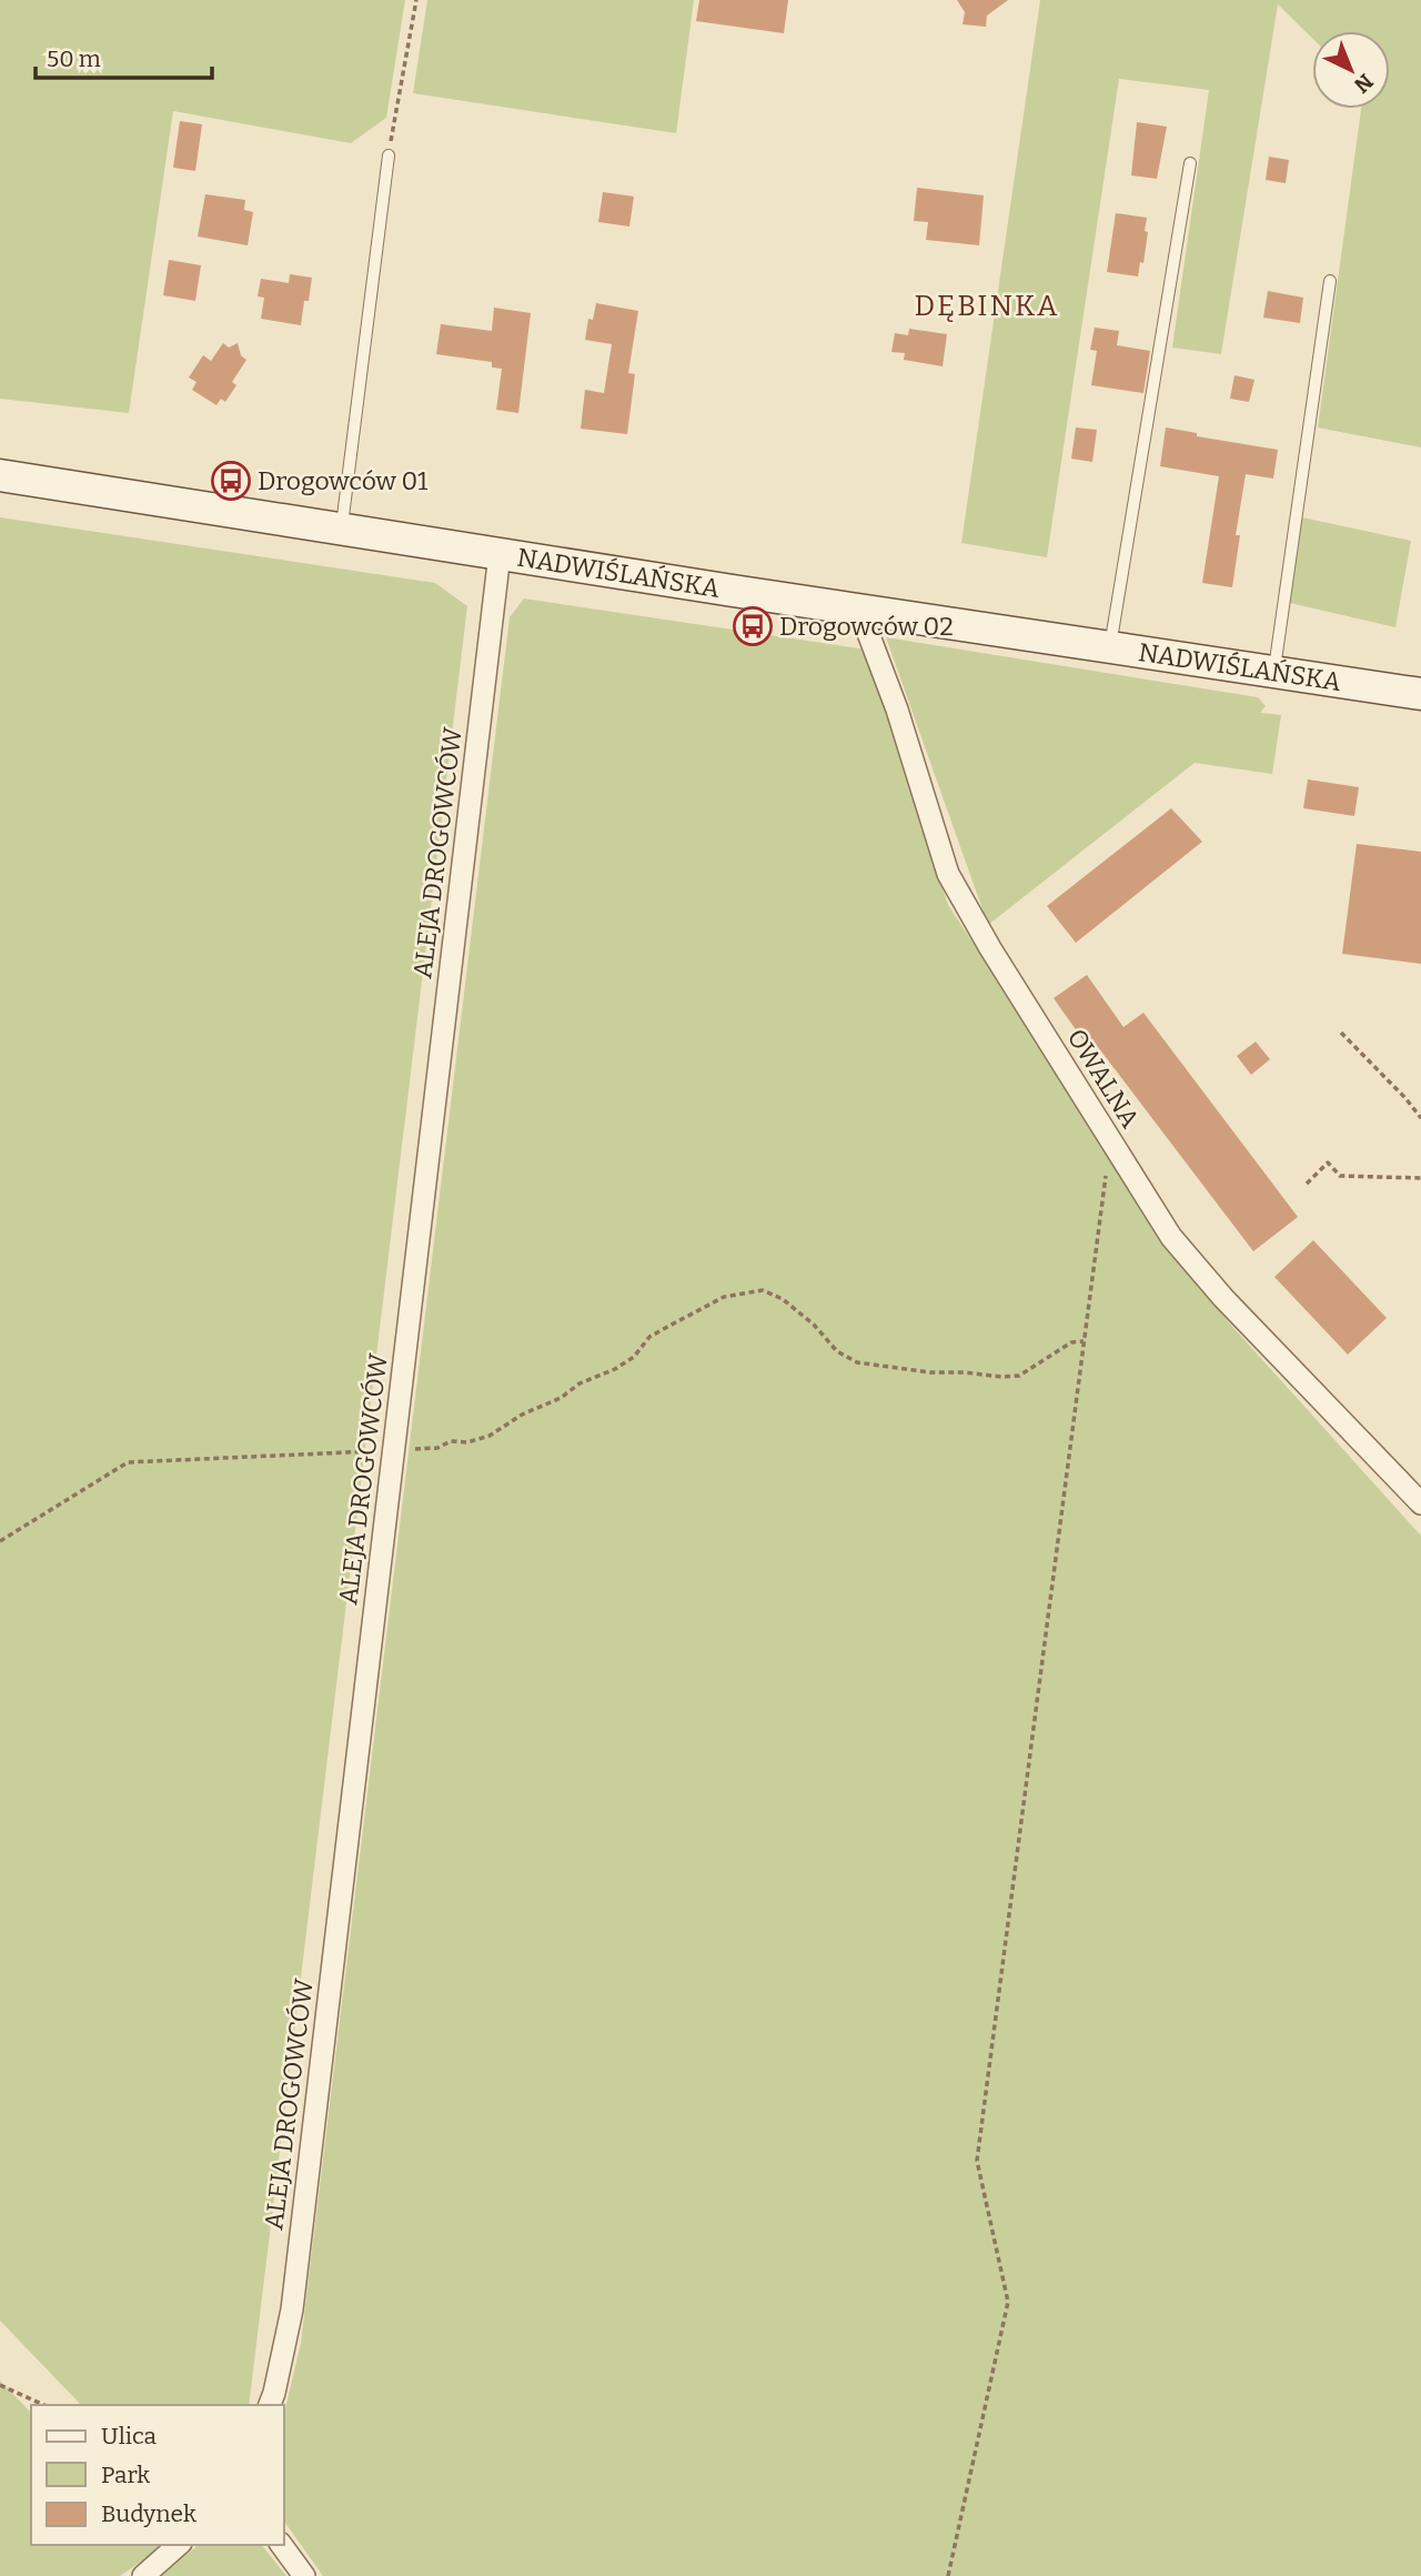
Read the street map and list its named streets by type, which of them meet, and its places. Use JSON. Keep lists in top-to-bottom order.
{
  "streets": {
    "main road": ["NADWIŚLAŃSKA"],
    "street": ["ALEJA DROGOWCÓW", "OWALNA"]
  },
  "crossings": [
    ["NADWIŚLAŃSKA", "ALEJA DROGOWCÓW"],
    ["NADWIŚLAŃSKA", "OWALNA"]
  ],
  "districts": ["DĘBINKA"],
  "places": {
    "bus stop": ["Drogowców 01", "Drogowców 02"]
  },
  "legend": ["Ulica", "Park", "Budynek"],
  "scale_bar": "50 m",
  "north": "bottom right"
}
